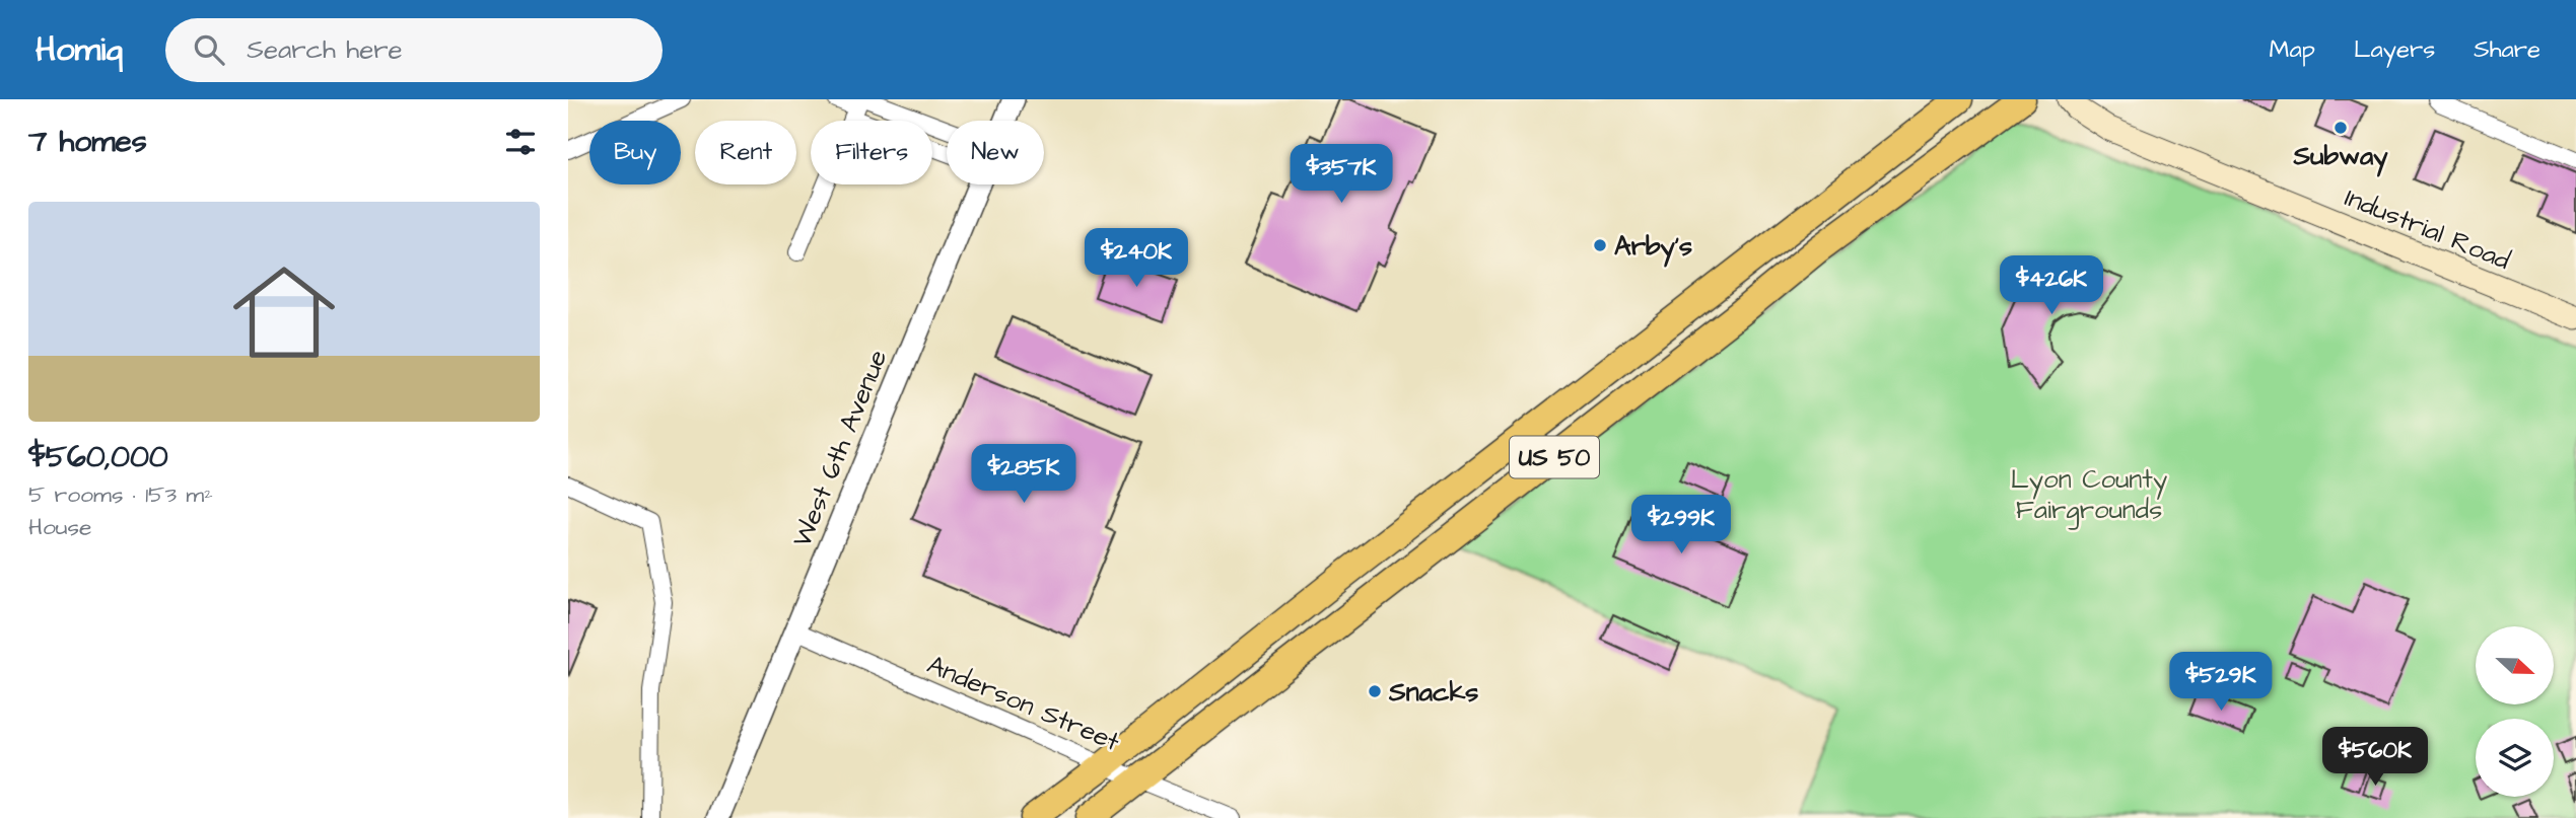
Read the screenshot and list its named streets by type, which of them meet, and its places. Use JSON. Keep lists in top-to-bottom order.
{
  "streets": {
    "main road": ["Industrial Road", "US 50"],
    "street": ["West 6th Avenue", "Anderson Street"]
  },
  "crossings": [
    ["West 6th Avenue", "Anderson Street"],
    ["US 50", "Anderson Street"]
  ],
  "parks": ["Lyon County Fairgrounds"],
  "places": ["Subway", "Arby's", "Snacks"],
  "north": "right",
  "page": {
    "header": "Homiq",
    "search": "Search here",
    "nav": ["Map", "Layers", "Share"],
    "heading": "7 homes",
    "chip": [
      "Buy",
      "Rent",
      "Filters",
      "New"
    ],
    "price": [
      "$357K",
      "$240K",
      "$426K",
      "$285K",
      "$299K",
      "$529K",
      "$560K"
    ],
    "list": [
      {
        "name": "$560,000",
        "note": "5 rooms · 153 m² · House"
      }
    ]
  }
}
